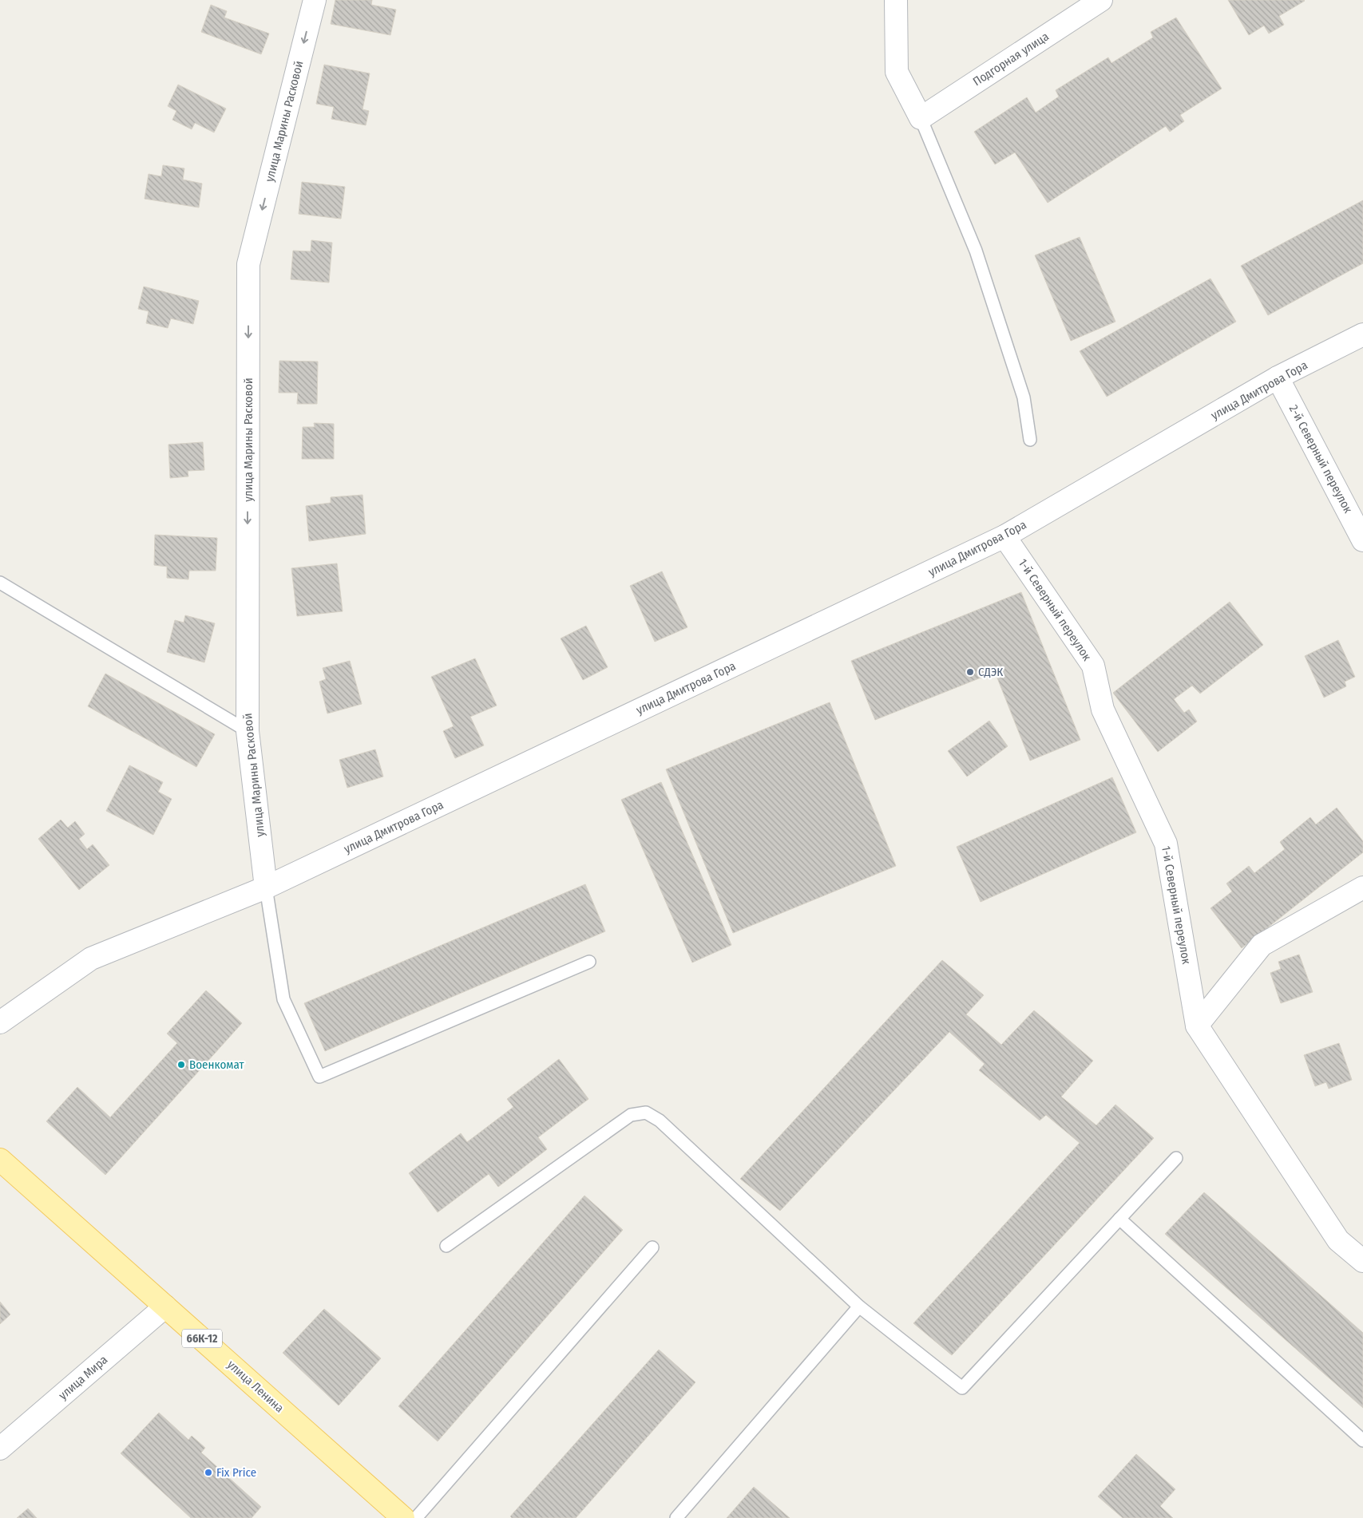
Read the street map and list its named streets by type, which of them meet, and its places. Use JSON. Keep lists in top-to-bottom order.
{
  "streets": {
    "main road": ["66К-12", "улица Ленина"],
    "street": [
      "Подгорная улица",
      "улица Марины Расковой",
      "улица Дмитрова Гора",
      "2-й Северный переулок",
      "1-й Северный переулок",
      "улица Мира"
    ]
  },
  "crossings": [
    ["улица Марины Расковой", "улица Дмитрова Гора"],
    ["улица Дмитрова Гора", "2-й Северный переулок"],
    ["улица Дмитрова Гора", "1-й Северный переулок"],
    ["улица Мира", "улица Ленина"]
  ],
  "one_way": ["улица Марины Расковой"],
  "places": ["СДЭК", "Военкомат", "Fix Price"]
}
